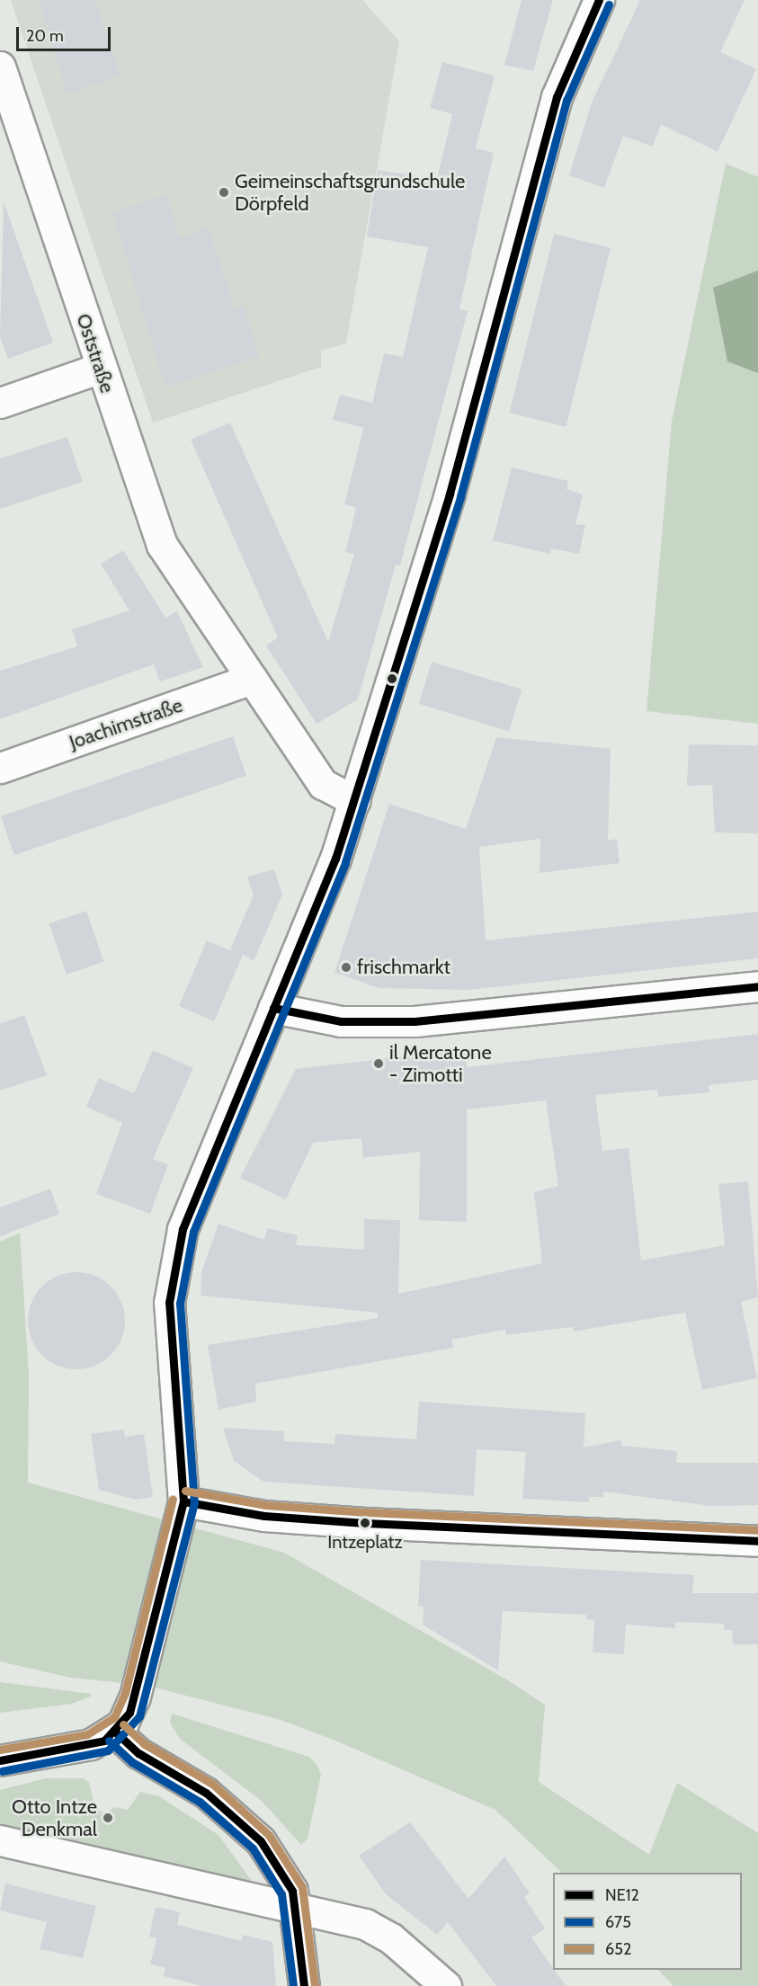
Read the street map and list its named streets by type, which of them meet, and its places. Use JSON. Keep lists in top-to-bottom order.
{
  "streets": {
    "street": ["Oststraße", "Joachimstraße"]
  },
  "crossings": [
    ["Oststraße", "Joachimstraße"]
  ],
  "places": [
    "Geimeinschaftsgrundschule Dörpfeld",
    "frischmarkt",
    "il Mercatone - Zimotti",
    "Intzeplatz",
    "Otto Intze Denkmal"
  ],
  "lines": ["transit line NE12", "transit line 675", "transit line 652"],
  "legend": ["NE12", "675", "652"],
  "scale_bar": "20 m"
}
